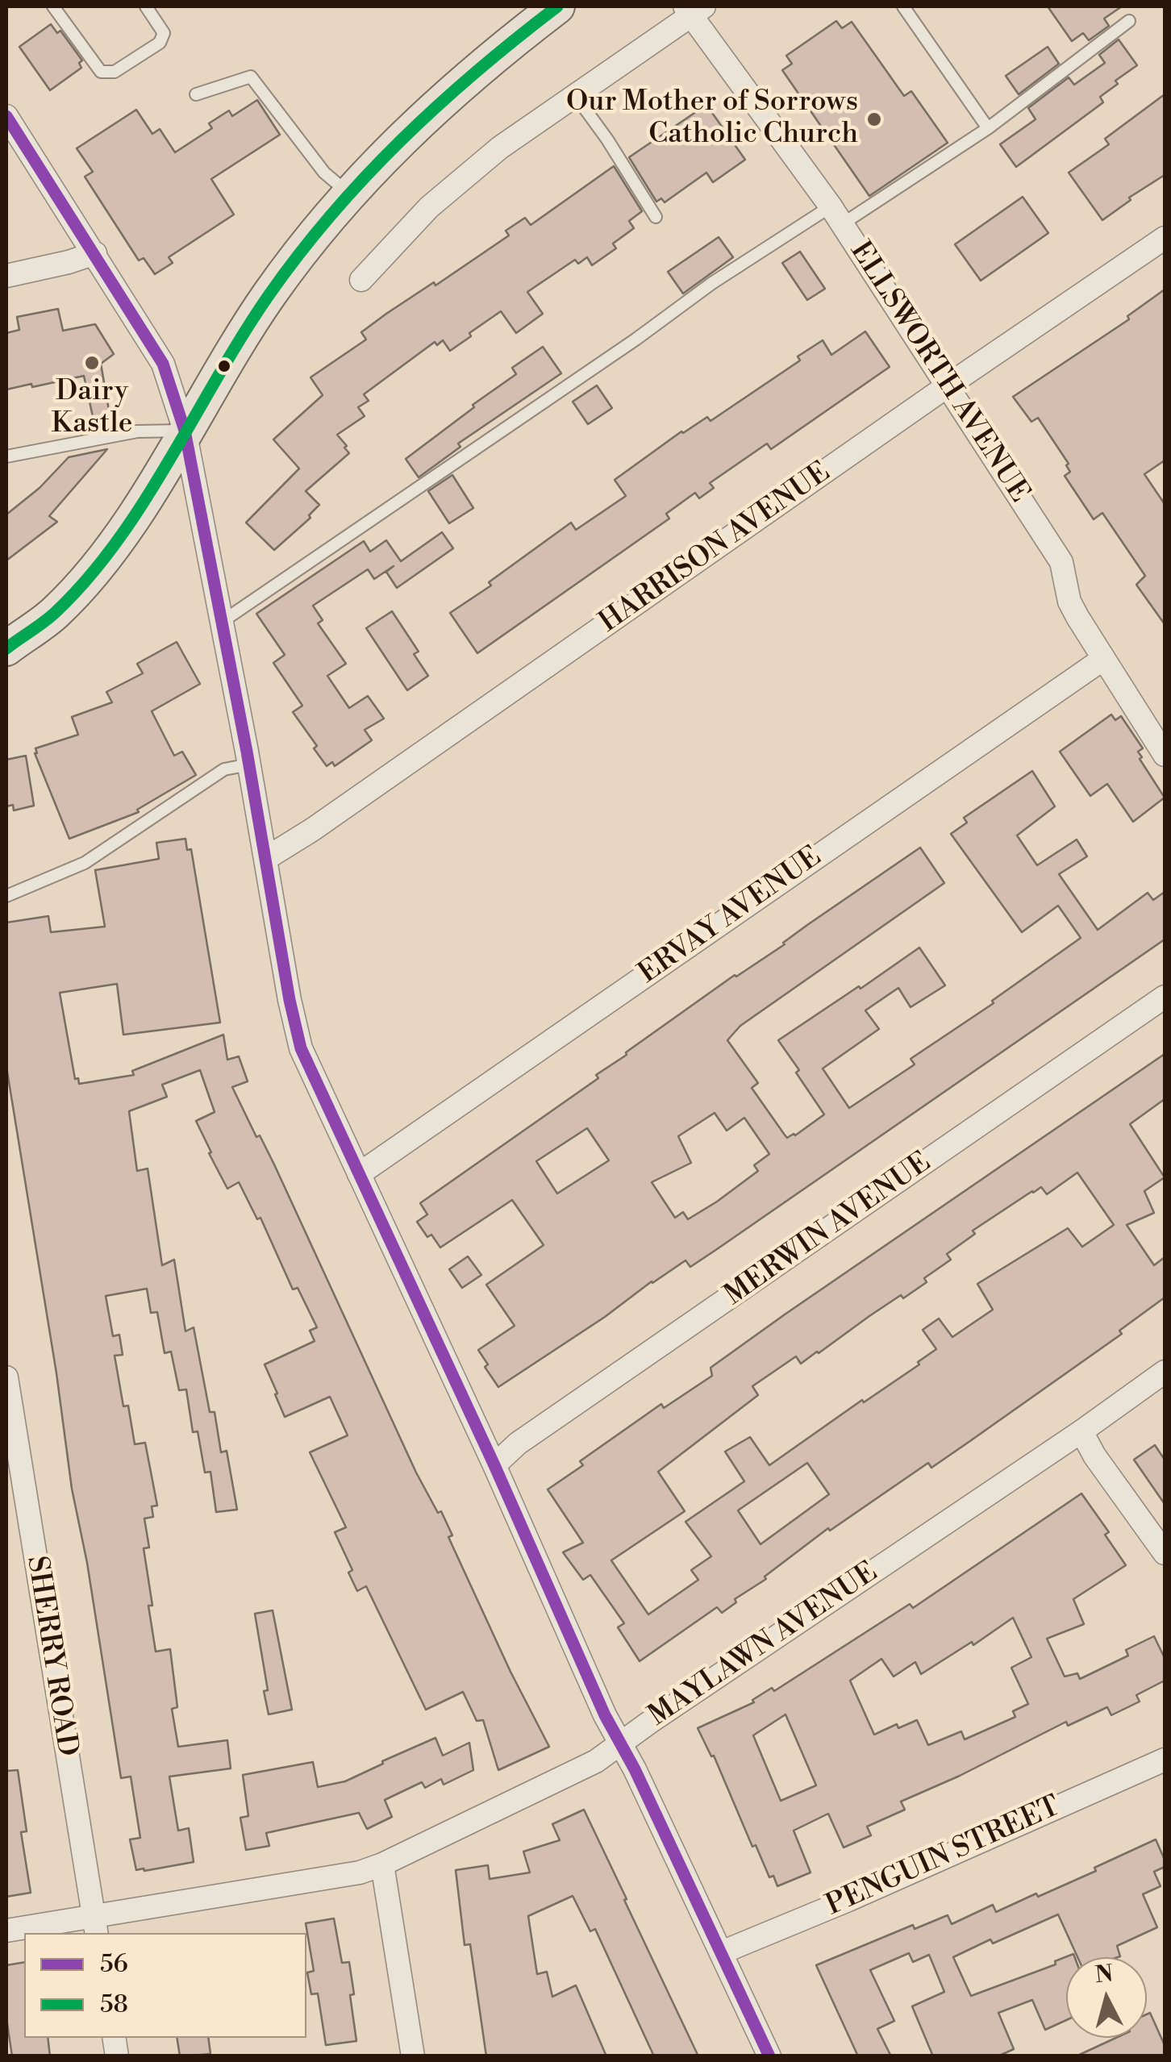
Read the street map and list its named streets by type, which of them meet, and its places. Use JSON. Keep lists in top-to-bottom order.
{
  "streets": {
    "street": [
      "ELLSWORTH AVENUE",
      "HARRISON AVENUE",
      "ERVAY AVENUE",
      "MERWIN AVENUE",
      "MAYLAWN AVENUE",
      "SHERRY ROAD",
      "PENGUIN STREET"
    ]
  },
  "crossings": [
    ["ELLSWORTH AVENUE", "HARRISON AVENUE"],
    ["ELLSWORTH AVENUE", "ERVAY AVENUE"],
    ["MAYLAWN AVENUE", "SHERRY ROAD"]
  ],
  "places": ["Our Mother of Sorrows Catholic Church", "Dairy Kastle"],
  "lines": ["transit line 58", "transit line 56"],
  "legend": ["56", "58"],
  "north": "top"
}
